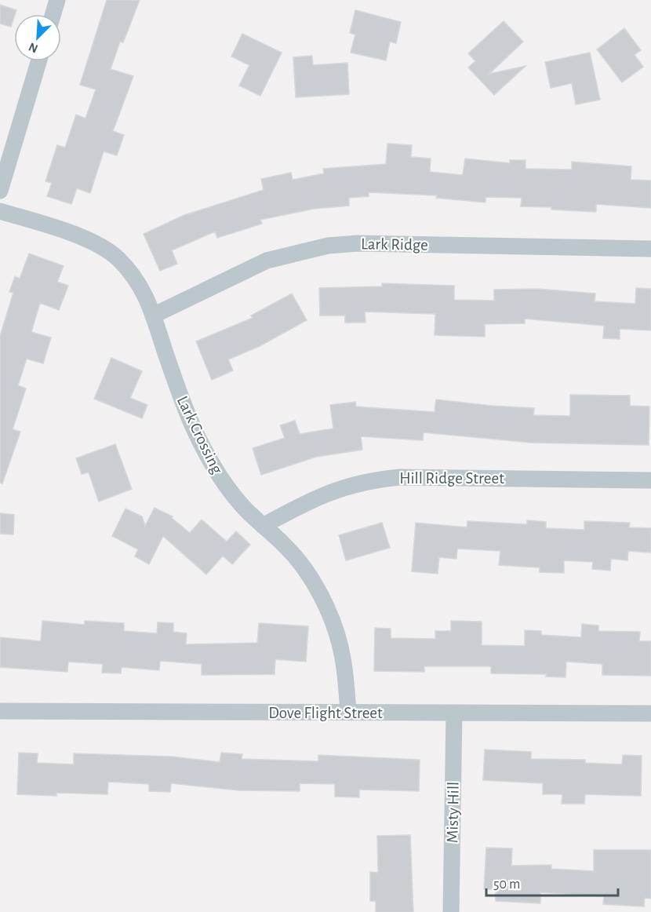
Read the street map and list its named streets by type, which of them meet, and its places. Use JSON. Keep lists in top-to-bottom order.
{
  "streets": {
    "street": [
      "Lark Ridge",
      "Lark Crossing",
      "Hill Ridge Street",
      "Dove Flight Street",
      "Misty Hill"
    ]
  },
  "crossings": [
    ["Lark Ridge", "Lark Crossing"],
    ["Lark Crossing", "Hill Ridge Street"],
    ["Lark Crossing", "Dove Flight Street"],
    ["Dove Flight Street", "Misty Hill"]
  ],
  "scale_bar": "50 m",
  "north": "bottom left"
}
